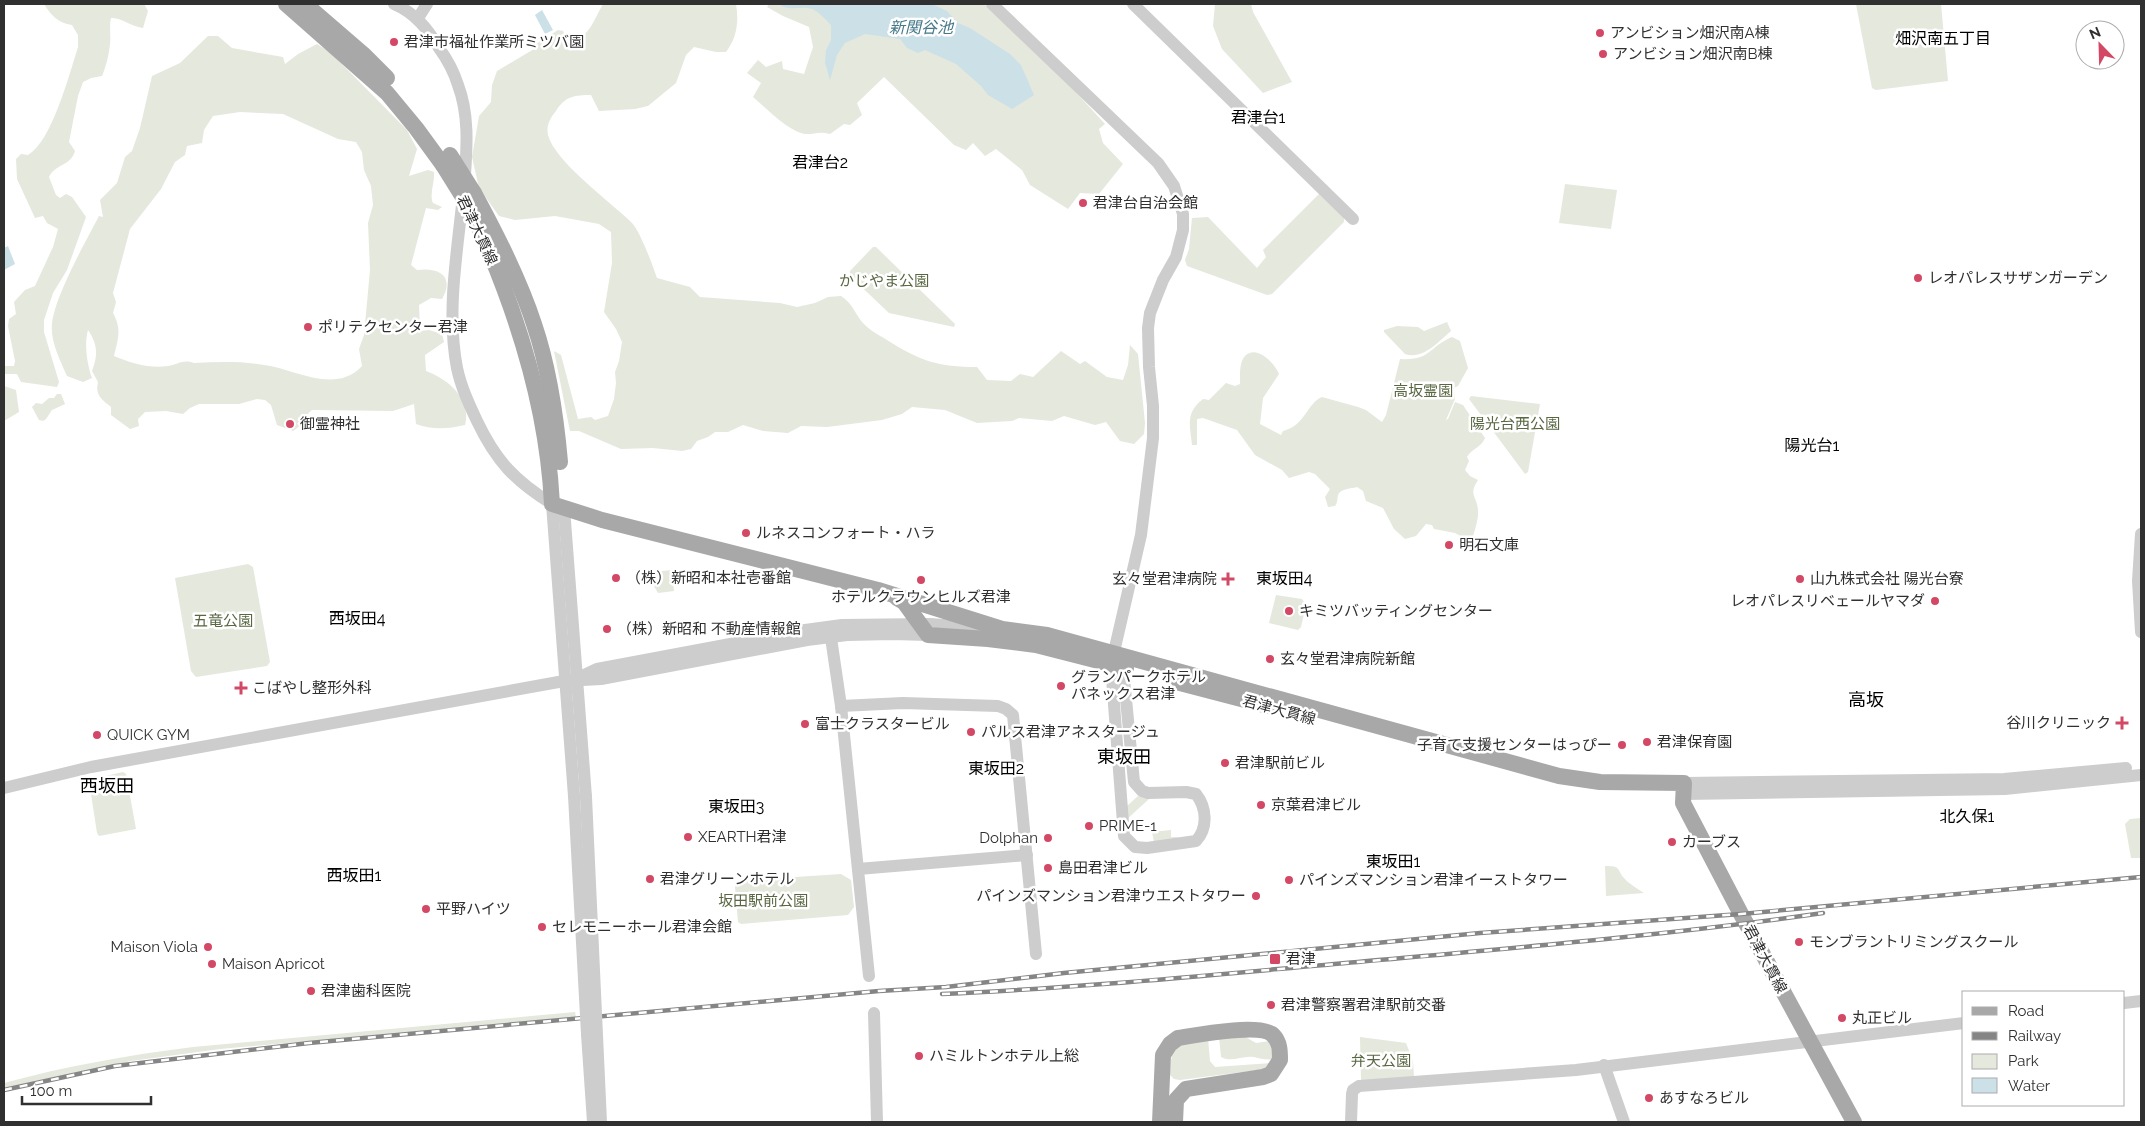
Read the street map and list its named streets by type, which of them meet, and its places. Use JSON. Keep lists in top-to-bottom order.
{
  "streets": {
    "main road": ["君津大貫線"]
  },
  "districts": [
    "畑沢南五丁目",
    "君津台1",
    "君津台2",
    "陽光台1",
    "東坂田4",
    "西坂田4",
    "高坂",
    "東坂田",
    "東坂田2",
    "西坂田",
    "東坂田3",
    "北久保1",
    "東坂田1",
    "西坂田1"
  ],
  "water": ["新関谷池"],
  "parks": [
    "かじやま公園",
    "高坂霊園",
    "陽光台西公園",
    "五竜公園",
    "坂田駅前公園",
    "弁天公園"
  ],
  "places": {
    "other": [
      "アンビション畑沢南A棟",
      "君津市福祉作業所ミツバ園",
      "アンビション畑沢南B棟",
      "君津台自治会館",
      "レオパレスサザンガーデン",
      "ポリテクセンター君津",
      "御霊神社",
      "ルネスコンフォート・ハラ",
      "明石文庫",
      "（株）新昭和本社壱番館",
      "山九株式会社 陽光台寮",
      "ホテルクラウンヒルズ君津",
      "レオパレスリベェールヤマダ",
      "キミツバッティングセンター",
      "（株）新昭和 不動産情報館",
      "玄々堂君津病院新館",
      "グランパークホテル パネックス君津",
      "富士クラスタービル",
      "パルス君津アネスタージュ",
      "QUICK GYM",
      "君津保育園",
      "子育て支援センターはっぴー",
      "君津駅前ビル",
      "京葉君津ビル",
      "PRIME-1",
      "XEARTH君津",
      "Dolphan",
      "カーブス",
      "島田君津ビル",
      "君津グリーンホテル",
      "パインズマンション君津イーストタワー",
      "パインズマンション君津ウエストタワー",
      "平野ハイツ",
      "セレモニーホール君津会館",
      "モンブラントリミングスクール",
      "Maison Viola",
      "Maison Apricot",
      "君津歯科医院",
      "君津警察署君津駅前交番",
      "丸正ビル",
      "ハミルトンホテル上総",
      "あすなろビル"
    ],
    "health": ["玄々堂君津病院", "こばやし整形外科", "谷川クリニック"],
    "transit": ["君津"]
  },
  "legend": [
    "Road",
    "Railway",
    "Park",
    "Water"
  ],
  "scale_bar": "100 m",
  "north": "top left"
}
